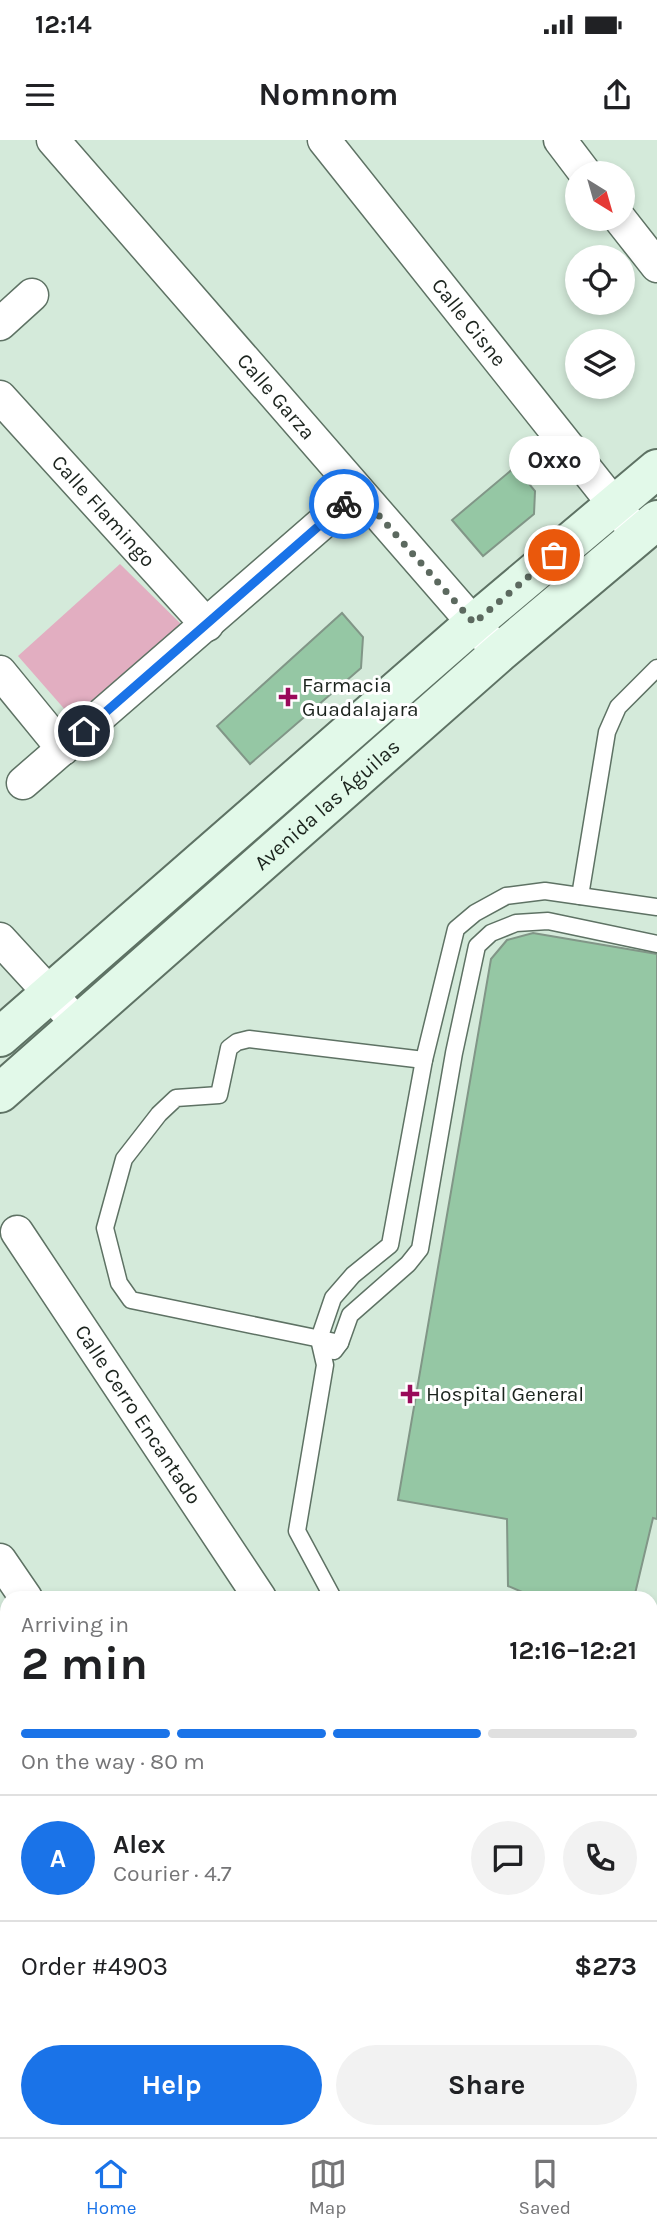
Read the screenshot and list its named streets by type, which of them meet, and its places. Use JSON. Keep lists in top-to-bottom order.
{
  "streets": {
    "street": [
      "Calle Cisne",
      "Calle Garza",
      "Calle Flamingo",
      "Avenida las Águilas",
      "Calle Cerro Encantado"
    ]
  },
  "crossings": [
    ["Calle Cisne", "Avenida las Águilas"],
    ["Calle Garza", "Avenida las Águilas"]
  ],
  "places": {
    "other": ["Oxxo"],
    "health": ["Farmacia Guadalajara", "Hospital General"]
  },
  "north": "bottom right",
  "page": {
    "status": "12:14",
    "header": "Nomnom",
    "bubble": "Oxxo",
    "heading": ["2 min", "Arriving in", "12:16–12:21"],
    "panel": [
      "Alex",
      "Courier · 4.7",
      "Order #4903",
      "$273"
    ],
    "bar": "On the way · 80 m",
    "round": "A",
    "buttons": ["Help", "Share"],
    "tabs": ["Home", "Map", "Saved"]
  }
}
